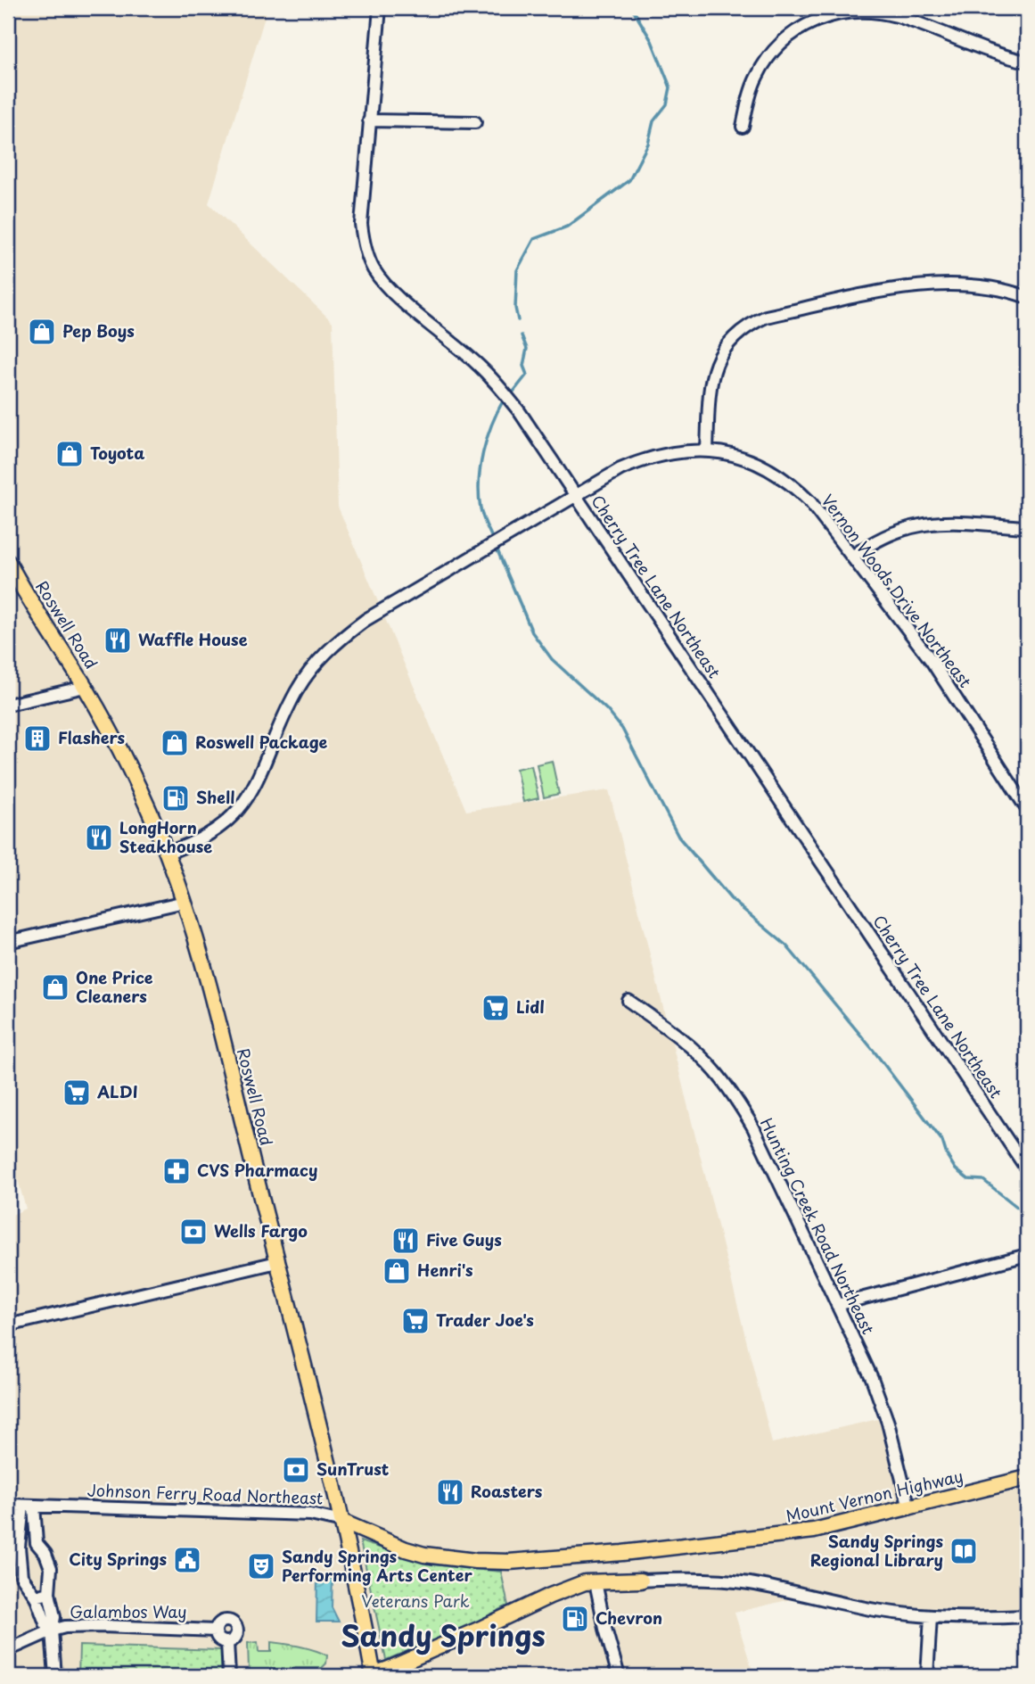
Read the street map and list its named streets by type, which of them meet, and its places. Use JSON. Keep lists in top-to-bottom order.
{
  "streets": {
    "main road": ["Roswell Road", "Johnson Ferry Road Northeast", "Mount Vernon Highway"],
    "street": [
      "Cherry Tree Lane Northeast",
      "Vernon Woods Drive Northeast",
      "Hunting Creek Road Northeast",
      "Galambos Way"
    ]
  },
  "crossings": [
    ["Cherry Tree Lane Northeast", "Vernon Woods Drive Northeast"],
    ["Vernon Woods Drive Northeast", "Roswell Road"],
    ["Roswell Road", "Johnson Ferry Road Northeast"],
    ["Hunting Creek Road Northeast", "Mount Vernon Highway"],
    ["Johnson Ferry Road Northeast", "Mount Vernon Highway"]
  ],
  "districts": ["Sandy Springs"],
  "parks": ["Veterans Park"],
  "places": {
    "shop": [
      "Pep Boys",
      "Toyota",
      "Roswell Package",
      "One Price Cleaners",
      "Henri's"
    ],
    "restaurant": [
      "Waffle House",
      "LongHorn Steakhouse",
      "Five Guys",
      "Roasters"
    ],
    "building": ["Flashers"],
    "fuel station": ["Shell", "Chevron"],
    "supermarket": ["Lidl", "ALDI", "Trader Joe's"],
    "pharmacy": ["CVS Pharmacy"],
    "bank": ["Wells Fargo", "SunTrust"],
    "library": ["Sandy Springs Regional Library"],
    "public building": ["City Springs"],
    "theatre": ["Sandy Springs Performing Arts Center"]
  }
}
